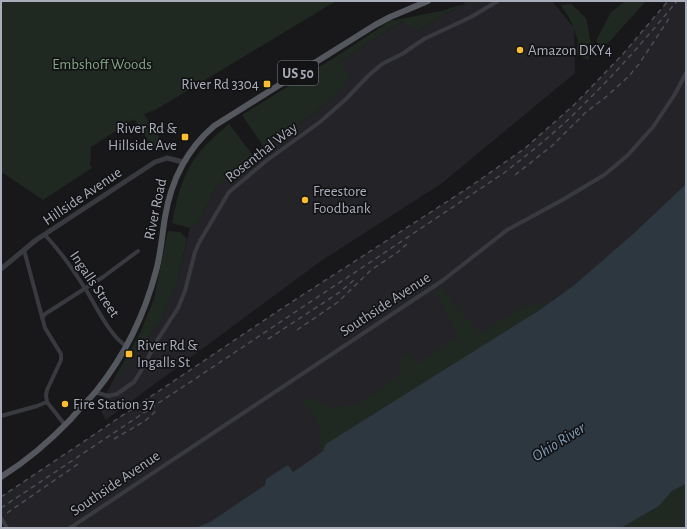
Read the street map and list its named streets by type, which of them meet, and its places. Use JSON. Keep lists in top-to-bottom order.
{
  "streets": {
    "main road": ["US 50", "River Road"],
    "street": [
      "Rosenthal Way",
      "Hillside Avenue",
      "Ingalls Street",
      "Southside Avenue"
    ]
  },
  "crossings": [
    ["Rosenthal Way", "River Road"],
    ["Hillside Avenue", "River Road"],
    ["Hillside Avenue", "Ingalls Street"],
    ["River Road", "Ingalls Street"]
  ],
  "water": ["Ohio River"],
  "parks": ["Embshoff Woods"],
  "places": {
    "other": ["Amazon DKY4", "Freestore Foodbank", "Fire Station 37"],
    "transit": ["River Rd 3304", "River Rd & Hillside Ave", "River Rd & Ingalls St"]
  }
}
